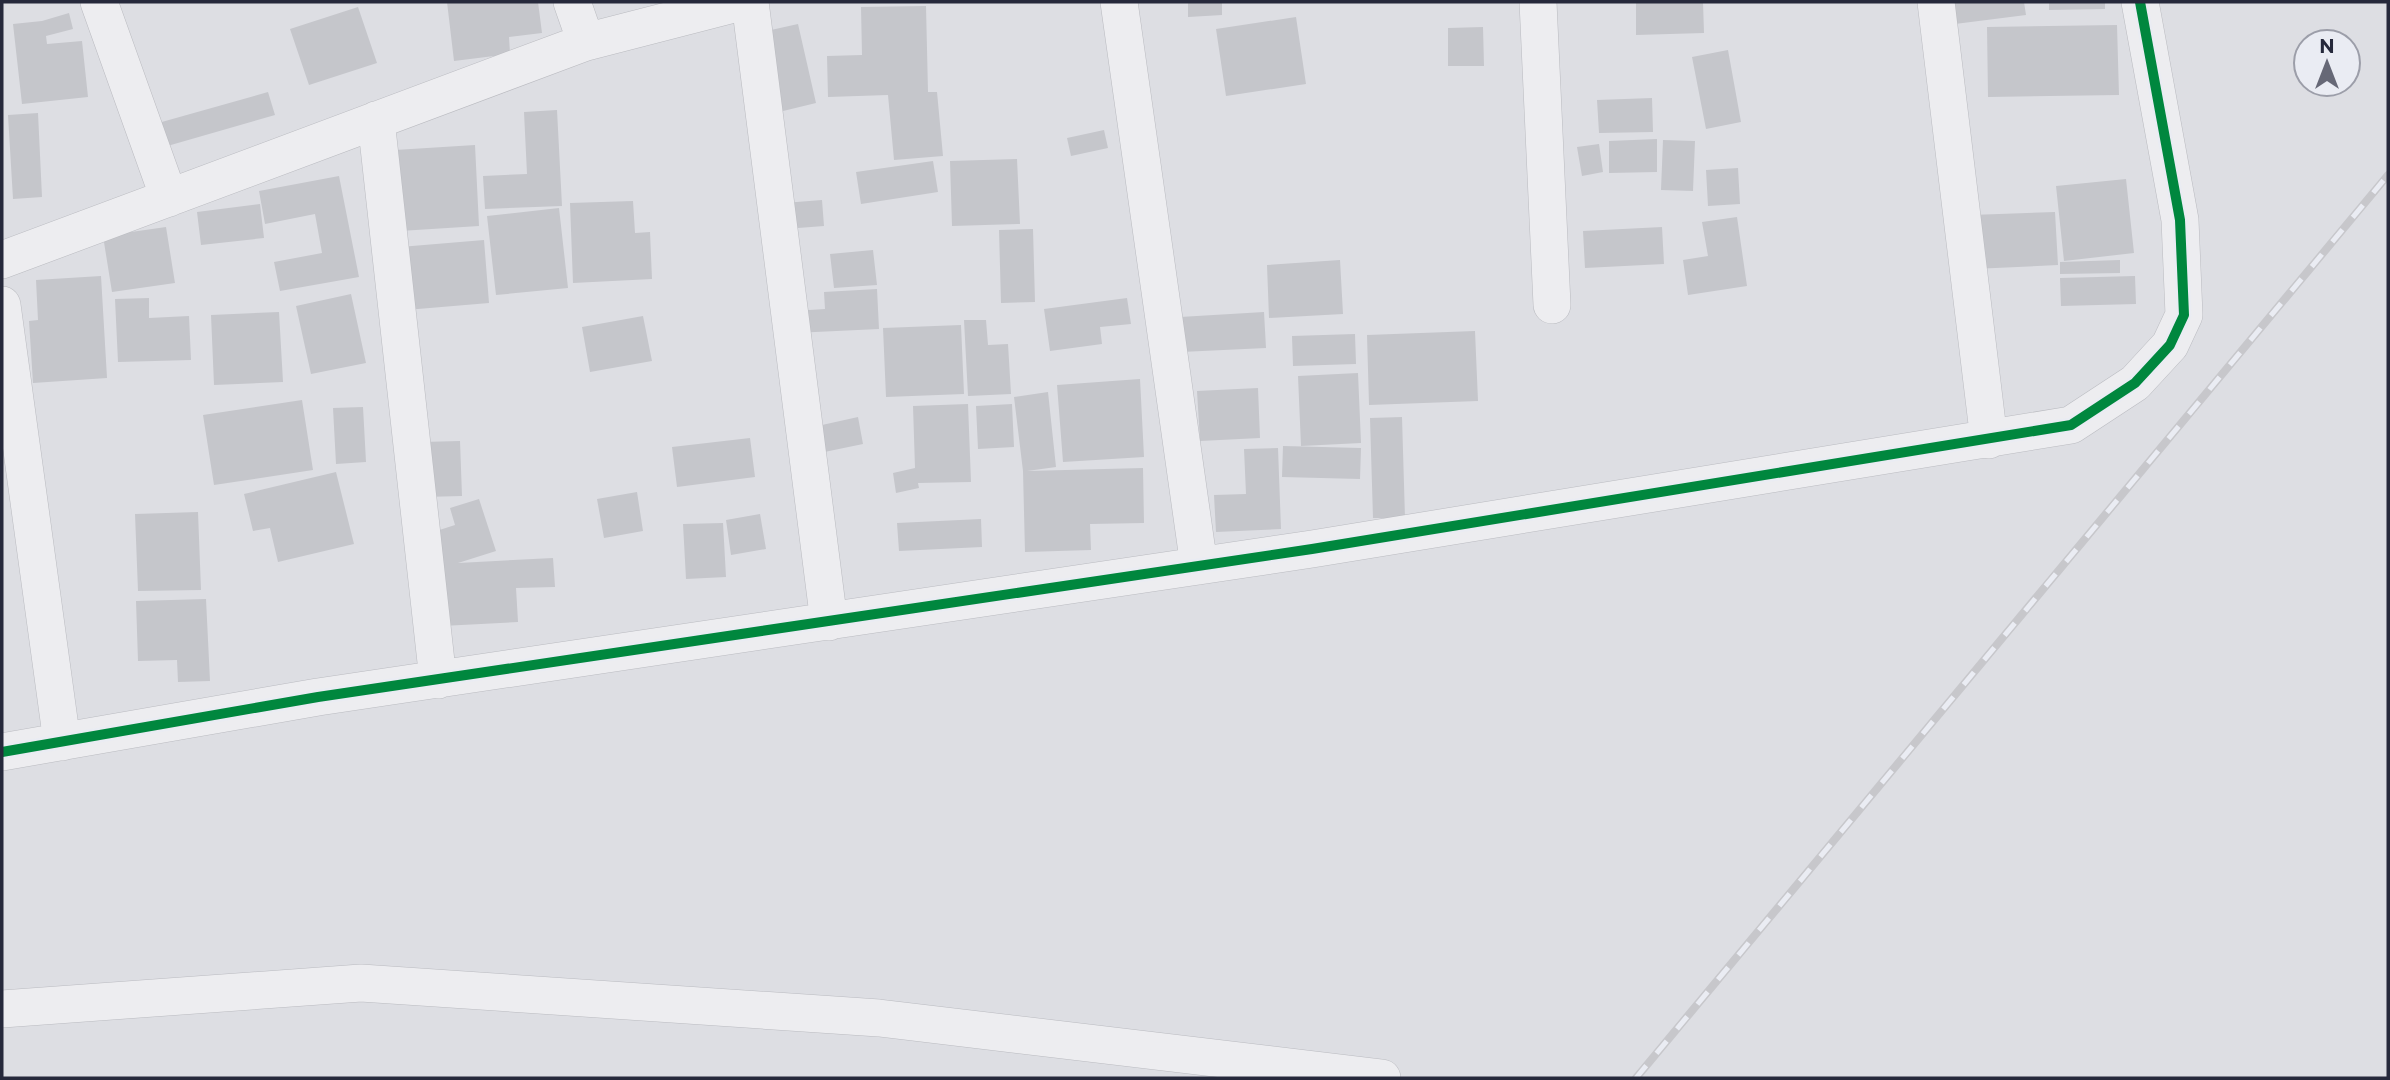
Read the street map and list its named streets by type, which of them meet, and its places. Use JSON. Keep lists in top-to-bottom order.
{
  "north": "top"
}
